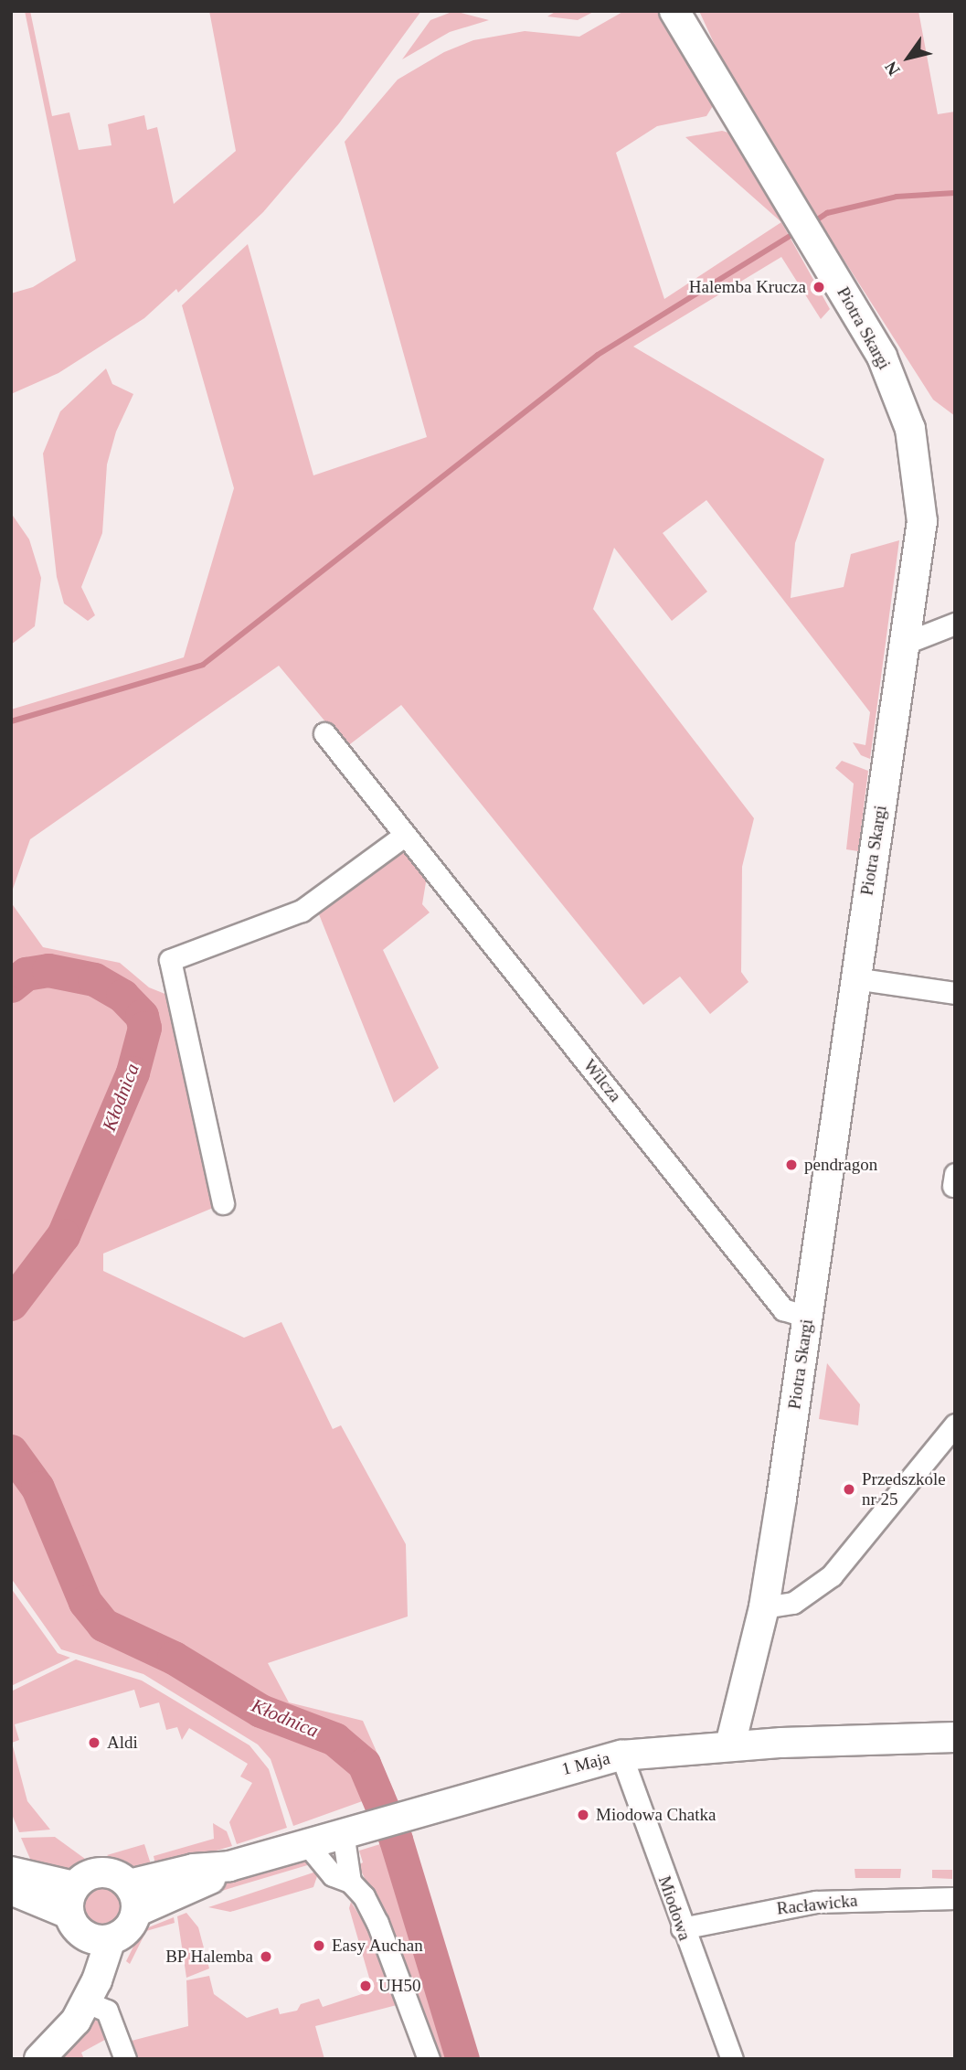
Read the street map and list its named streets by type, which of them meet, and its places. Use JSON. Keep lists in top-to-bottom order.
{
  "streets": {
    "street": [
      "Piotra Skargi",
      "Wilcza",
      "1 Maja",
      "Racławicka",
      "Miodowa"
    ]
  },
  "crossings": [
    ["Piotra Skargi", "Wilcza"],
    ["Piotra Skargi", "1 Maja"],
    ["1 Maja", "Miodowa"],
    ["Racławicka", "Miodowa"]
  ],
  "water": ["Kłodnica"],
  "places": [
    "Halemba Krucza",
    "pendragon",
    "Przedszkole nr 25",
    "Aldi",
    "Miodowa Chatka",
    "Easy Auchan",
    "BP Halemba",
    "UH50"
  ],
  "north": "bottom left"
}
